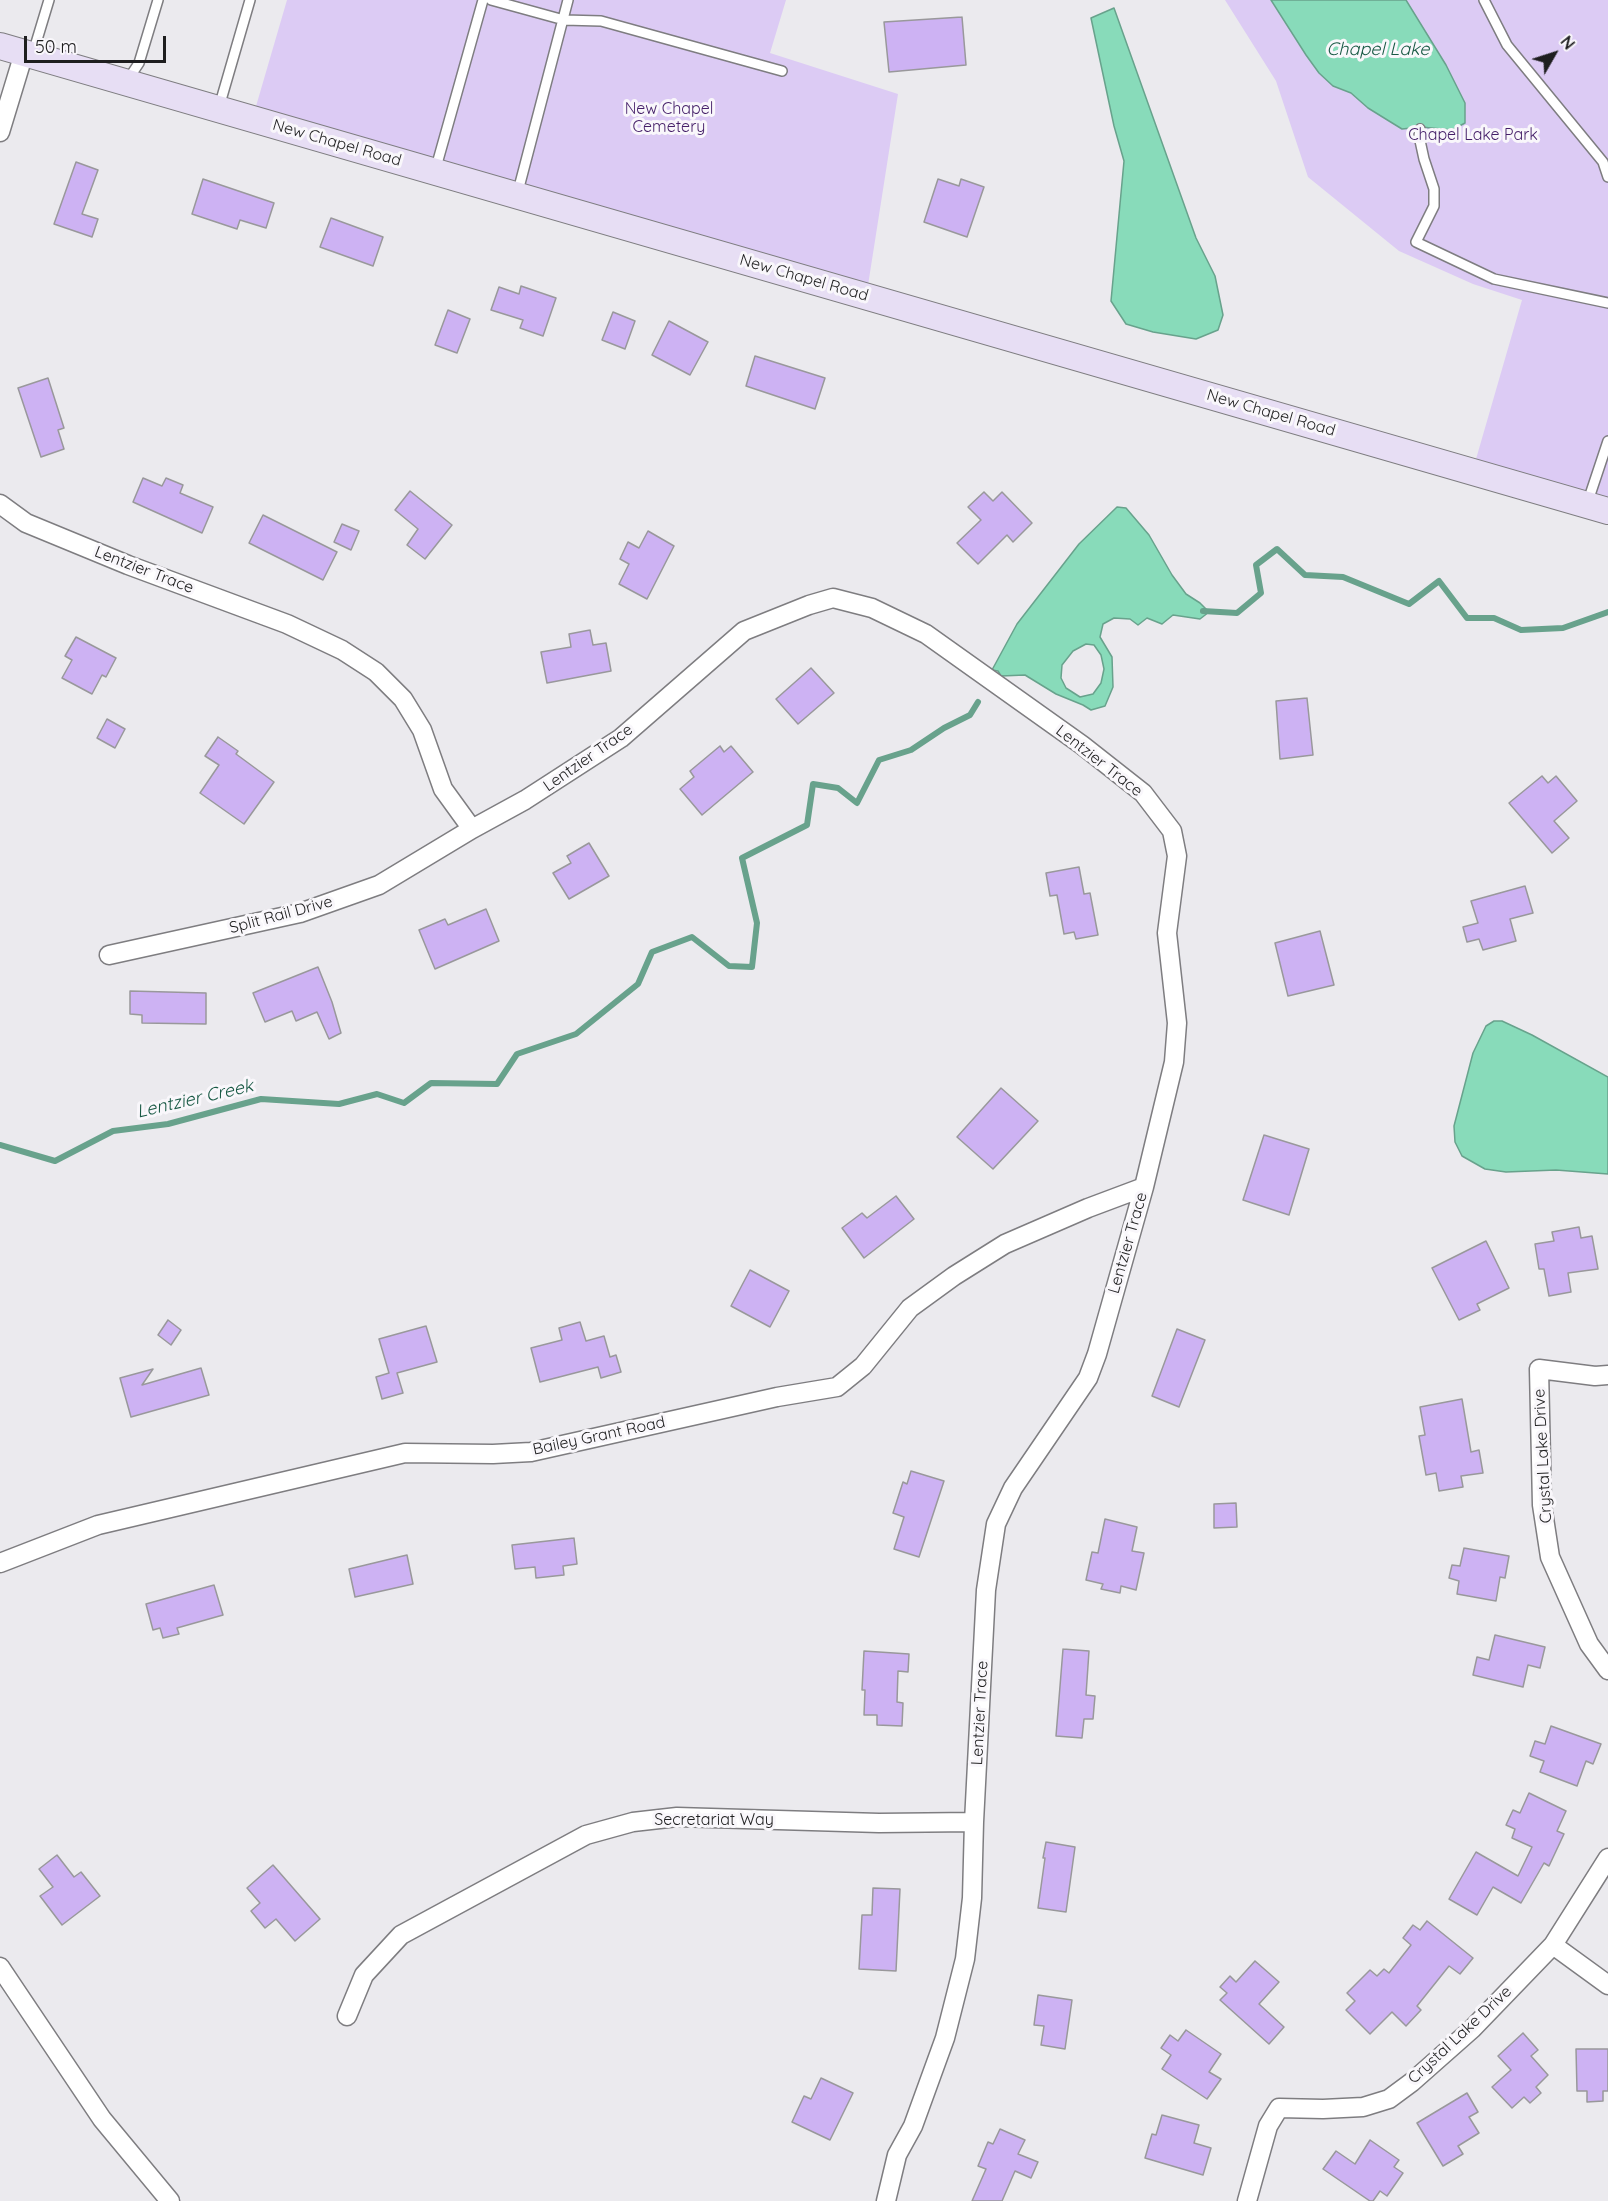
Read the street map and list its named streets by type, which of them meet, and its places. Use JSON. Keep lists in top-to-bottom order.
{
  "streets": {
    "street": [
      "New Chapel Road",
      "Lentzier Trace",
      "Split Rail Drive",
      "Bailey Grant Road",
      "Crystal Lake Drive",
      "Secretariat Way"
    ]
  },
  "crossings": [
    ["Lentzier Trace", "Split Rail Drive"],
    ["Lentzier Trace", "Bailey Grant Road"],
    ["Lentzier Trace", "Secretariat Way"]
  ],
  "water": ["Chapel Lake", "Lentzier Creek"],
  "parks": ["New Chapel Cemetery", "Chapel Lake Park"],
  "scale_bar": "50 m",
  "north": "top right"
}
